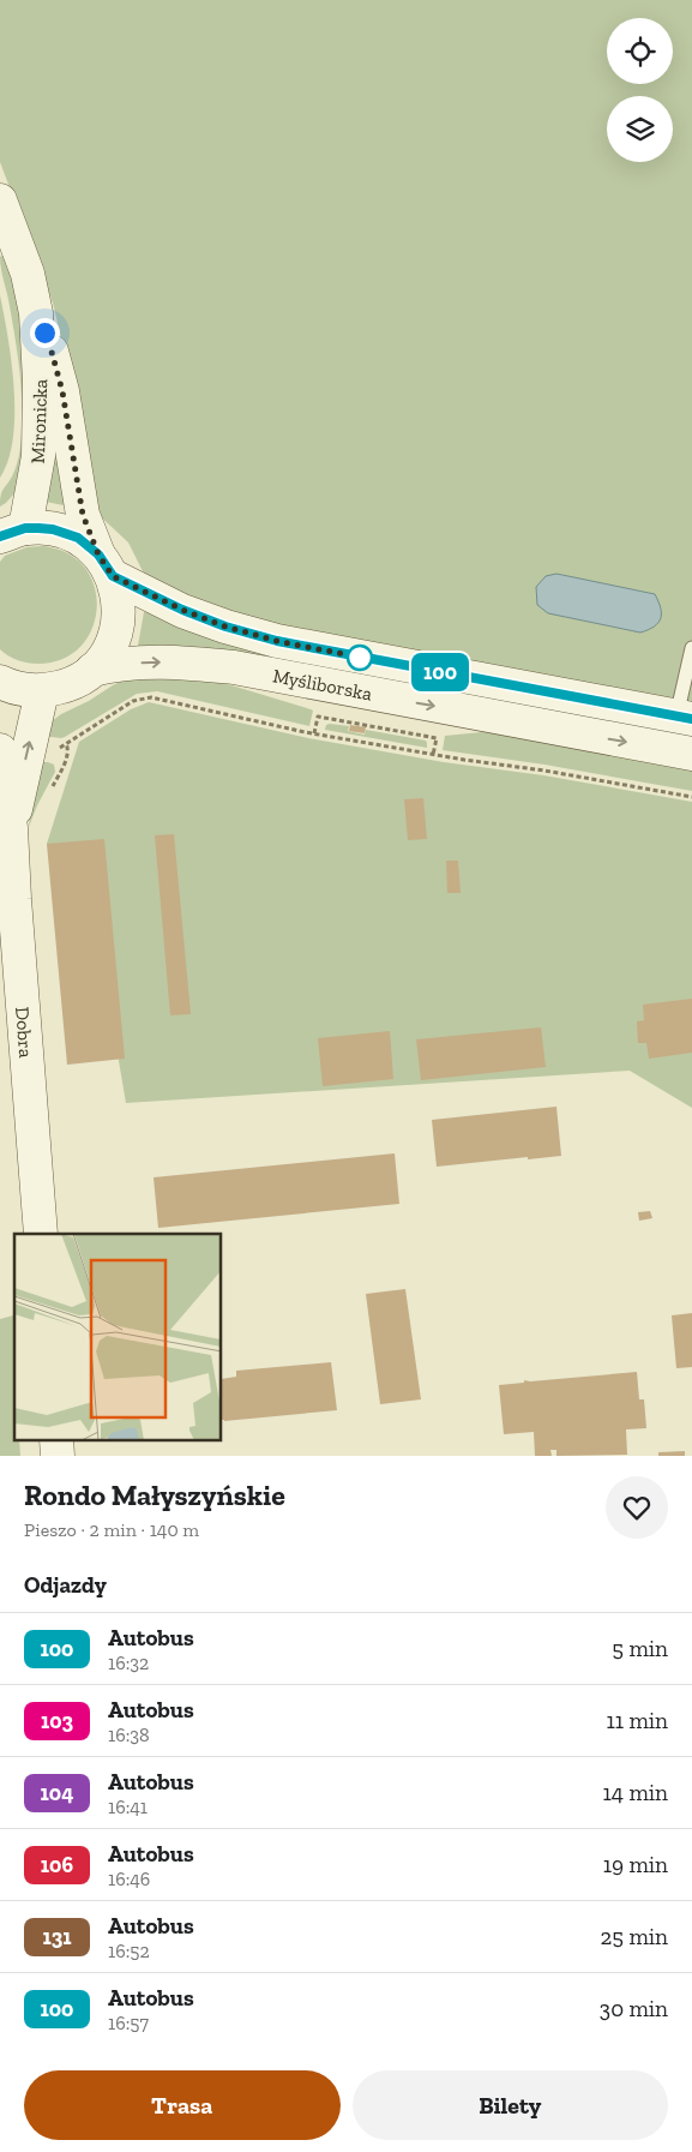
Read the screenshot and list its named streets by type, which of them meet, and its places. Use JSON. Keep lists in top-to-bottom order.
{
  "streets": {
    "main road": ["Mironicka", "Myśliborska", "Dobra"]
  },
  "crossings": [
    ["Mironicka", "Myśliborska"]
  ],
  "lines": ["bus line 100"],
  "page": {
    "on_map": "100",
    "heading": [
      ["Rondo Małyszyńskie", "Pieszo · 2 min · 140 m"],
      "Odjazdy"
    ],
    "list": [
      {
        "mark": "100",
        "name": "Autobus",
        "note": "16:32",
        "value": "5 min"
      },
      {
        "mark": "103",
        "name": "Autobus",
        "note": "16:38",
        "value": "11 min"
      },
      {
        "mark": "104",
        "name": "Autobus",
        "note": "16:41",
        "value": "14 min"
      },
      {
        "mark": "106",
        "name": "Autobus",
        "note": "16:46",
        "value": "19 min"
      },
      {
        "mark": "131",
        "name": "Autobus",
        "note": "16:52",
        "value": "25 min"
      },
      {
        "mark": "100",
        "name": "Autobus",
        "note": "16:57",
        "value": "30 min"
      }
    ],
    "buttons": ["Trasa", "Bilety"]
  }
}
